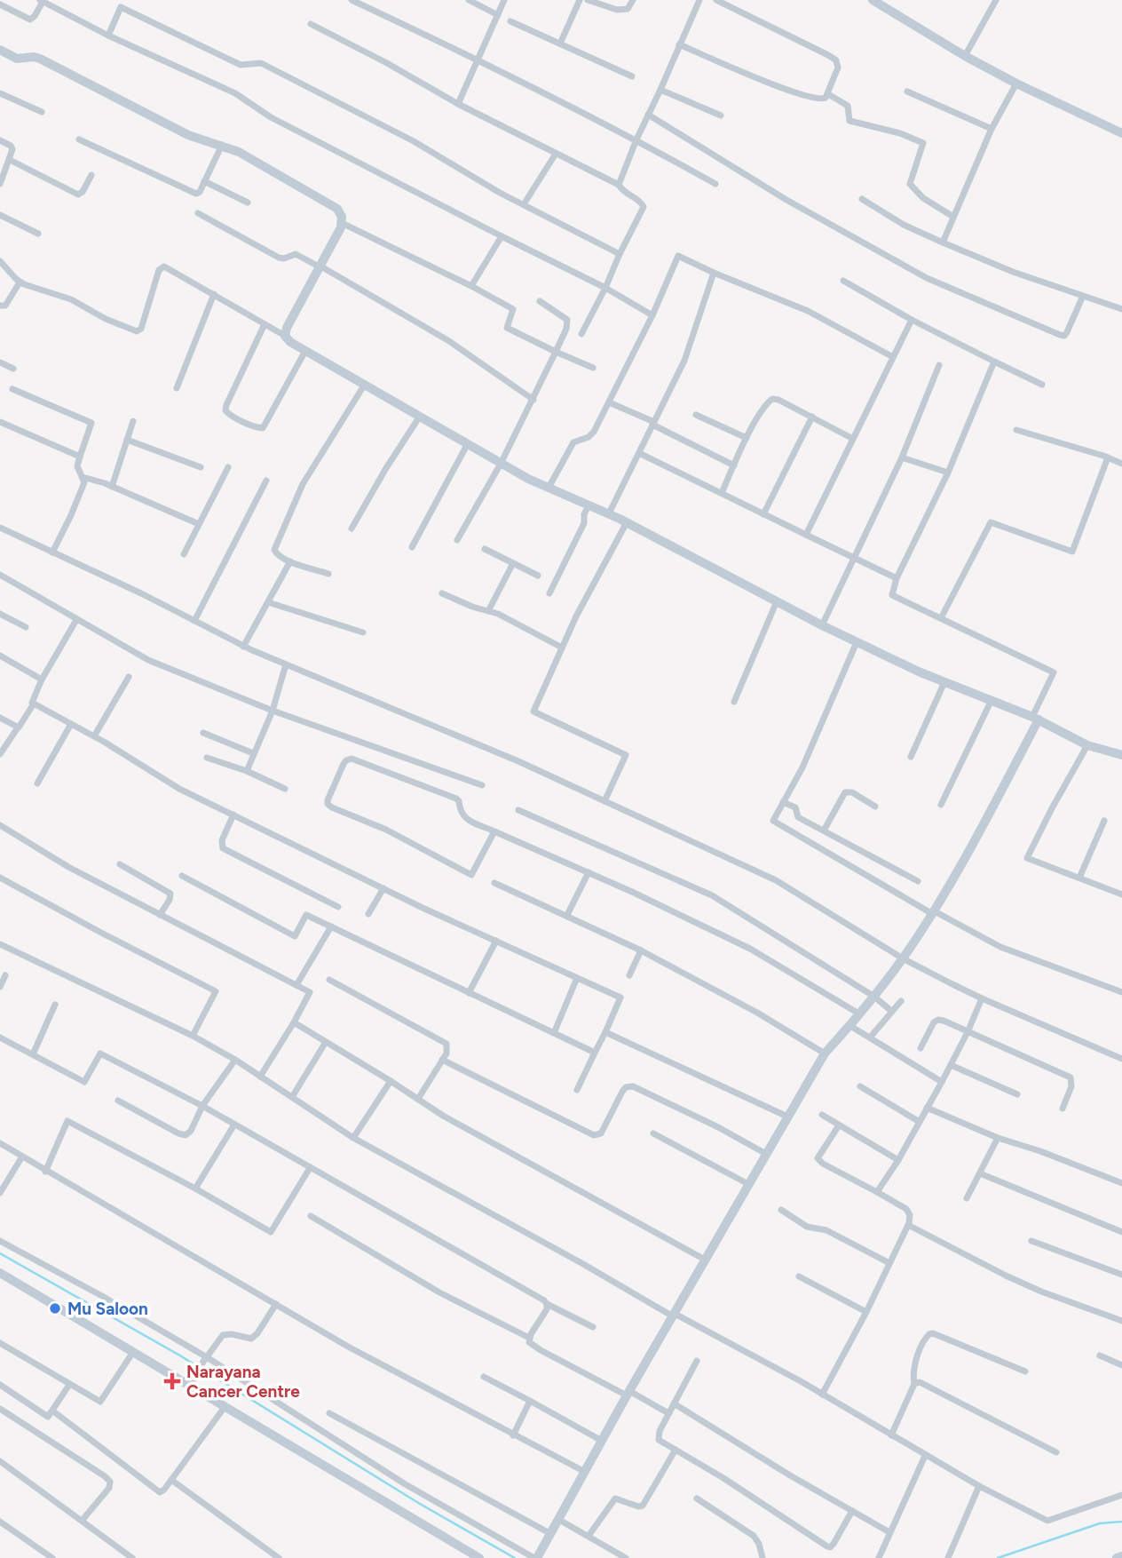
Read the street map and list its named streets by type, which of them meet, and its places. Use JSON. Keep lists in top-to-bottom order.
{
  "places": {
    "other": ["Mu Saloon"],
    "health": ["Narayana Cancer Centre"]
  }
}
